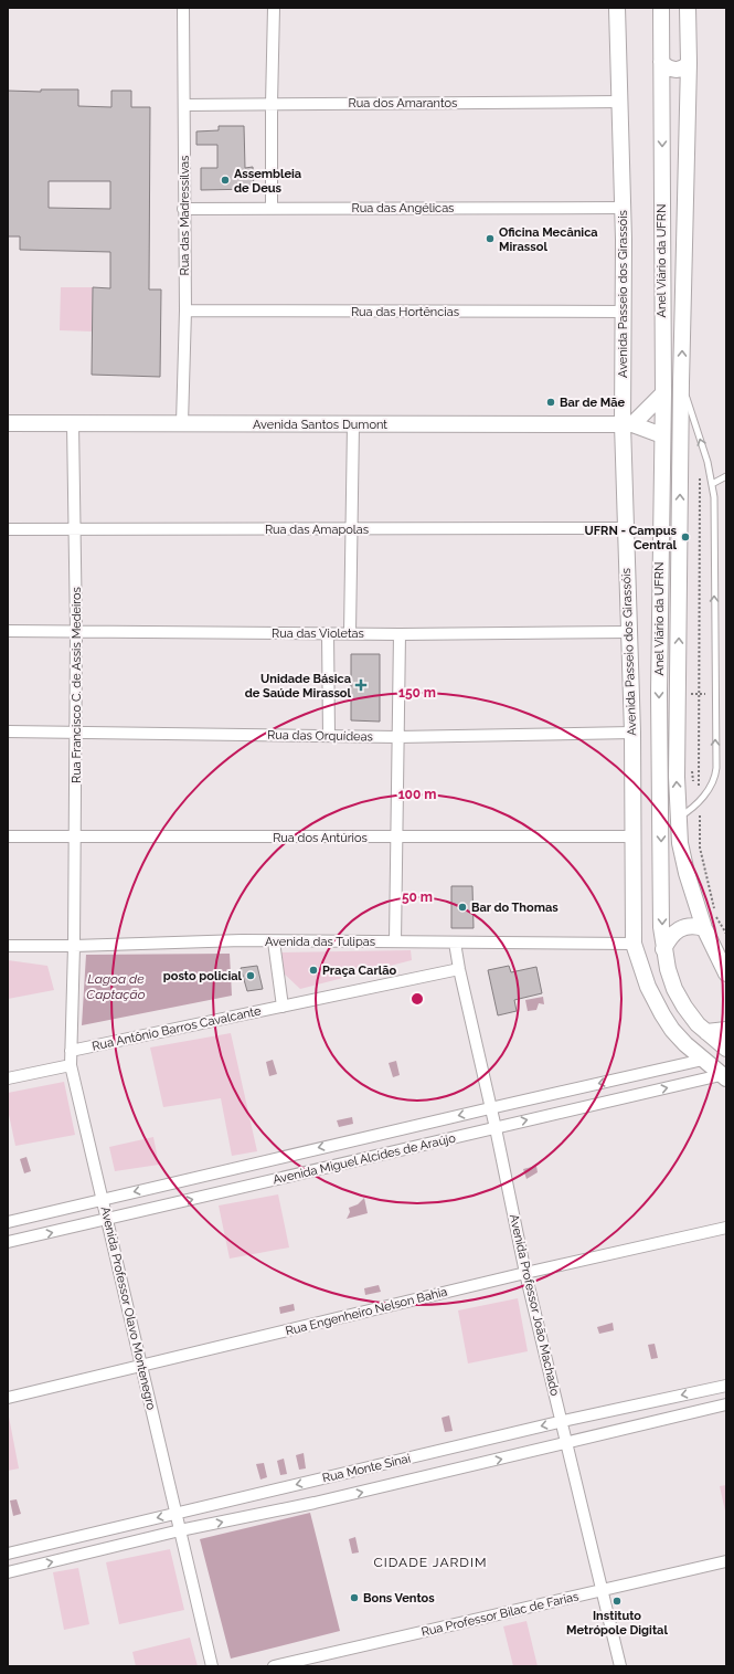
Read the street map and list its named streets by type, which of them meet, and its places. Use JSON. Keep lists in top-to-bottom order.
{
  "streets": {
    "main road": ["Anel Viário da UFRN", "Avenida Passeio dos Girassóis", "Avenida Santos Dumont"],
    "street": [
      "Rua dos Amarantos",
      "Rua das Angélicas",
      "Rua das Madressilvas",
      "Rua das Hortências",
      "Rua das Amapolas",
      "Rua das Violetas",
      "Rua Francisco C. de Assis Medeiros",
      "Rua das Orquídeas",
      "Rua dos Antúrios",
      "Avenida das Tulipas",
      "Rua Antônio Barros Cavalcante",
      "Avenida Miguel Alcídes de Araújo",
      "Avenida Professor João Machado",
      "Avenida Professor Olavo Montenegro",
      "Rua Engenheiro Nelson Bahia",
      "Rua Monte Sinai",
      "Rua Professor Bilac de Farias"
    ]
  },
  "crossings": [
    ["Rua dos Amarantos", "Rua das Madressilvas"],
    ["Rua dos Amarantos", "Avenida Passeio dos Girassóis"],
    ["Rua das Angélicas", "Rua das Madressilvas"],
    ["Rua das Angélicas", "Avenida Passeio dos Girassóis"],
    ["Rua das Madressilvas", "Rua das Hortências"],
    ["Rua das Madressilvas", "Avenida Santos Dumont"],
    ["Anel Viário da UFRN", "Avenida Santos Dumont"],
    ["Avenida Passeio dos Girassóis", "Rua das Hortências"],
    ["Avenida Passeio dos Girassóis", "Avenida Santos Dumont"],
    ["Avenida Passeio dos Girassóis", "Rua das Amapolas"],
    ["Avenida Passeio dos Girassóis", "Rua das Violetas"],
    ["Avenida Passeio dos Girassóis", "Rua das Orquídeas"],
    ["Avenida Passeio dos Girassóis", "Rua dos Antúrios"],
    ["Avenida Passeio dos Girassóis", "Avenida das Tulipas"],
    ["Avenida Passeio dos Girassóis", "Avenida Miguel Alcídes de Araújo"],
    ["Avenida Santos Dumont", "Rua Francisco C. de Assis Medeiros"],
    ["Rua das Amapolas", "Rua Francisco C. de Assis Medeiros"],
    ["Rua das Violetas", "Rua Francisco C. de Assis Medeiros"],
    ["Rua Francisco C. de Assis Medeiros", "Rua das Orquídeas"],
    ["Rua Francisco C. de Assis Medeiros", "Rua dos Antúrios"],
    ["Rua Francisco C. de Assis Medeiros", "Avenida das Tulipas"],
    ["Rua Francisco C. de Assis Medeiros", "Avenida Professor Olavo Montenegro"],
    ["Avenida das Tulipas", "Avenida Professor João Machado"],
    ["Avenida das Tulipas", "Avenida Professor Olavo Montenegro"],
    ["Rua Antônio Barros Cavalcante", "Avenida Professor João Machado"],
    ["Rua Antônio Barros Cavalcante", "Avenida Professor Olavo Montenegro"],
    ["Avenida Miguel Alcídes de Araújo", "Avenida Professor João Machado"],
    ["Avenida Miguel Alcídes de Araújo", "Avenida Professor Olavo Montenegro"],
    ["Avenida Professor João Machado", "Rua Engenheiro Nelson Bahia"],
    ["Avenida Professor João Machado", "Rua Monte Sinai"],
    ["Avenida Professor João Machado", "Rua Professor Bilac de Farias"],
    ["Avenida Professor Olavo Montenegro", "Rua Engenheiro Nelson Bahia"],
    ["Avenida Professor Olavo Montenegro", "Rua Monte Sinai"]
  ],
  "districts": ["CIDADE JARDIM"],
  "water": ["Lagoa de Captação"],
  "places": {
    "other": [
      "Assembleia de Deus",
      "Oficina Mecânica Mirassol",
      "Bar de Mãe",
      "UFRN - Campus Central",
      "Bar do Thomas",
      "Praça Carlão",
      "posto policial",
      "Bons Ventos",
      "Instituto Metrópole Digital"
    ],
    "health": ["Unidade Básica de Saúde Mirassol"]
  },
  "rings": ["150 m", "100 m", "50 m"]
}
